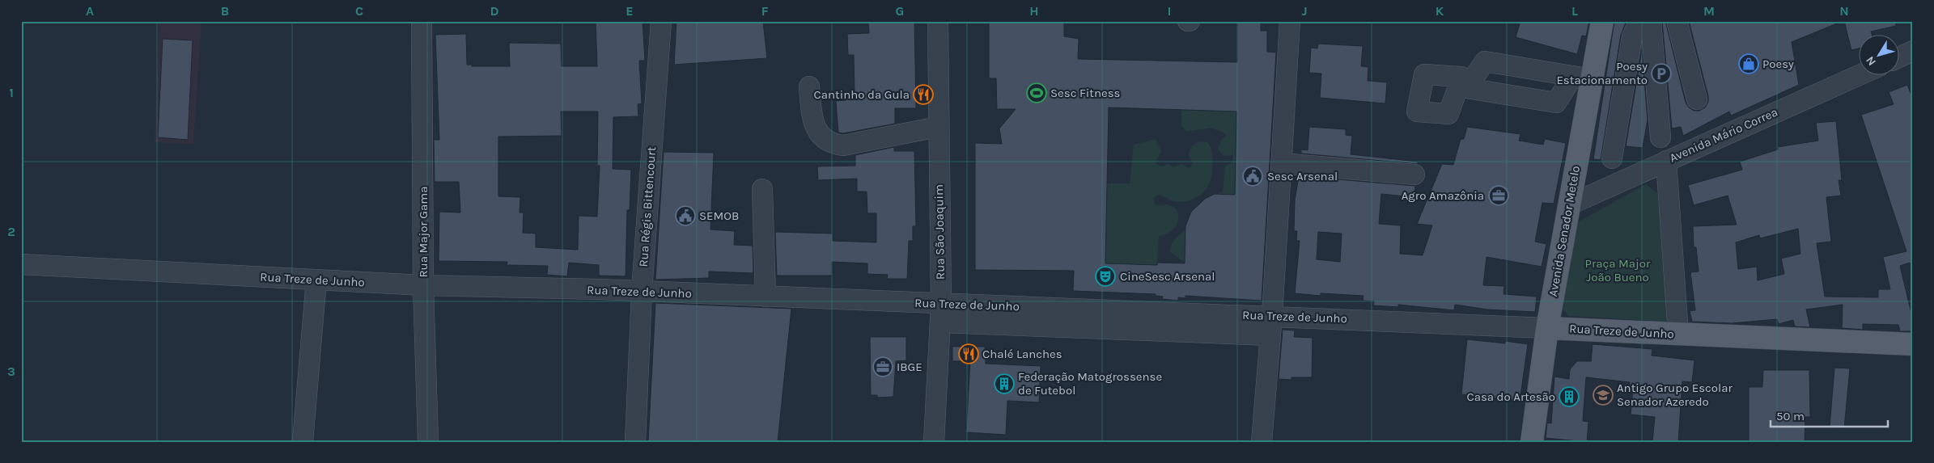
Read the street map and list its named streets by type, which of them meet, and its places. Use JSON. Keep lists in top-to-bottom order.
{
  "streets": {
    "main road": ["Avenida Senador Metelo", "Rua Treze de Junho"],
    "street": [
      "Avenida Mário Correa",
      "Rua Régis Bittencourt",
      "Rua Major Gama",
      "Rua São Joaquim"
    ]
  },
  "crossings": [
    ["Avenida Mário Correa", "Avenida Senador Metelo"],
    ["Rua Régis Bittencourt", "Rua Treze de Junho"],
    ["Avenida Senador Metelo", "Rua Treze de Junho"],
    ["Rua Major Gama", "Rua Treze de Junho"],
    ["Rua São Joaquim", "Rua Treze de Junho"]
  ],
  "parks": ["Praça Major João Bueno"],
  "places": {
    "shop": ["Poesy"],
    "parking": ["Poesy Estacionamento"],
    "sports": ["Sesc Fitness"],
    "restaurant": ["Cantinho da Gula", "Chalé Lanches"],
    "public building": ["Sesc Arsenal", "SEMOB"],
    "office": ["Agro Amazônia", "IBGE"],
    "theatre": ["CineSesc Arsenal"],
    "building": ["Federação Matogrossense de Futebol", "Casa do Artesão"],
    "school or university": ["Antigo Grupo Escolar Senador Azeredo"]
  },
  "scale_bar": "50 m",
  "north": "bottom left",
  "grid": {
    "columns": [
      "A",
      "B",
      "C",
      "D",
      "E",
      "F",
      "G",
      "H",
      "I",
      "J",
      "K",
      "L",
      "M",
      "N"
    ],
    "rows": ["1", "2", "3"]
  }
}
